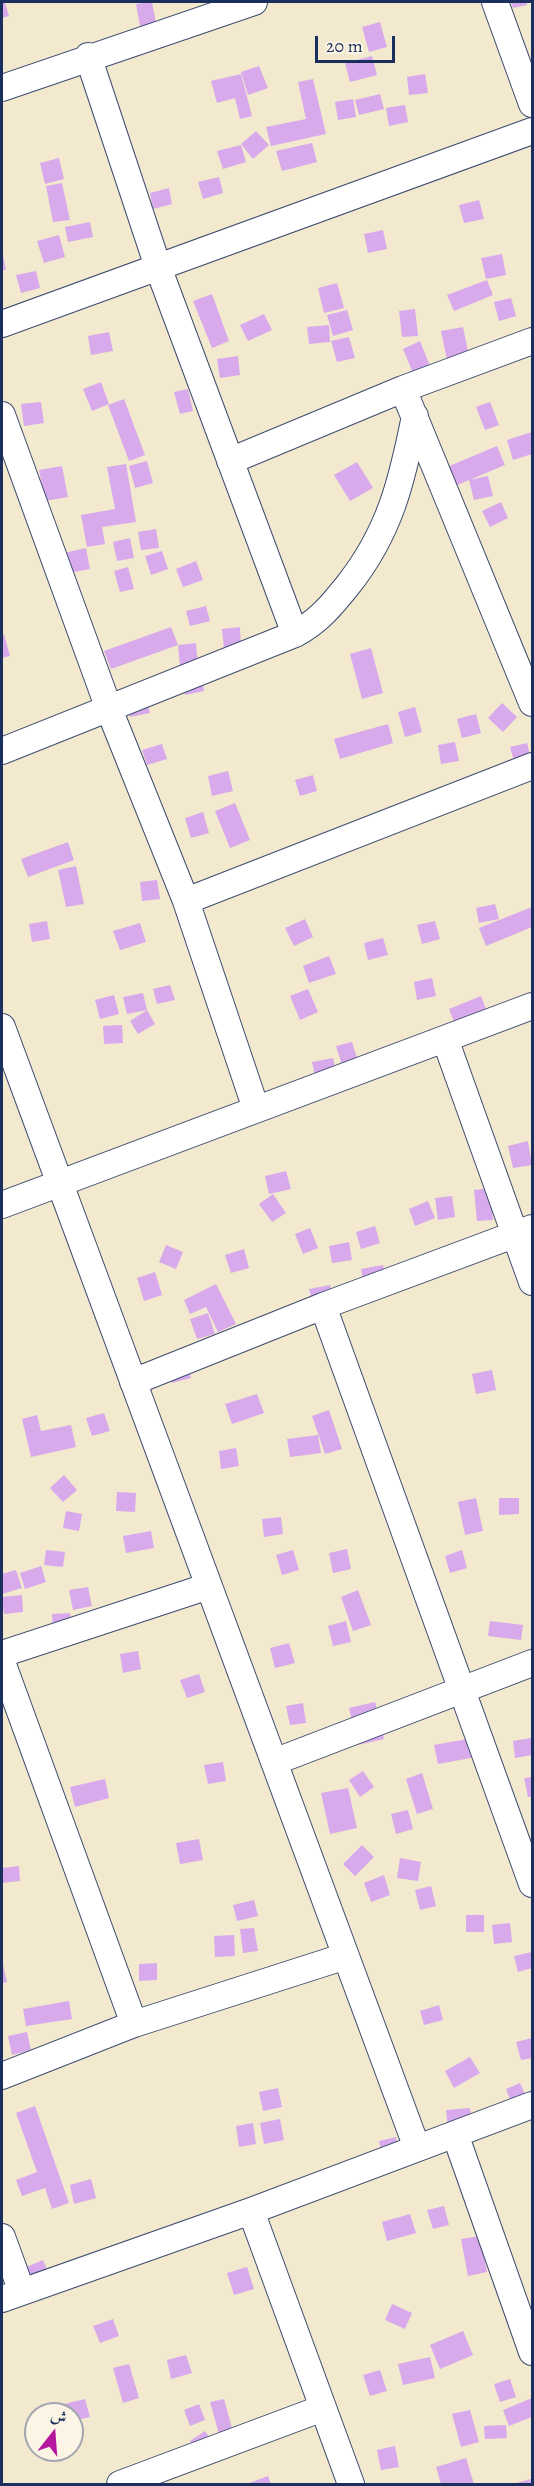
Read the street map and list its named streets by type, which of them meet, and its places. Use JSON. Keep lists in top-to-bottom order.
{
  "scale_bar": "20 m",
  "north": "top"
}
